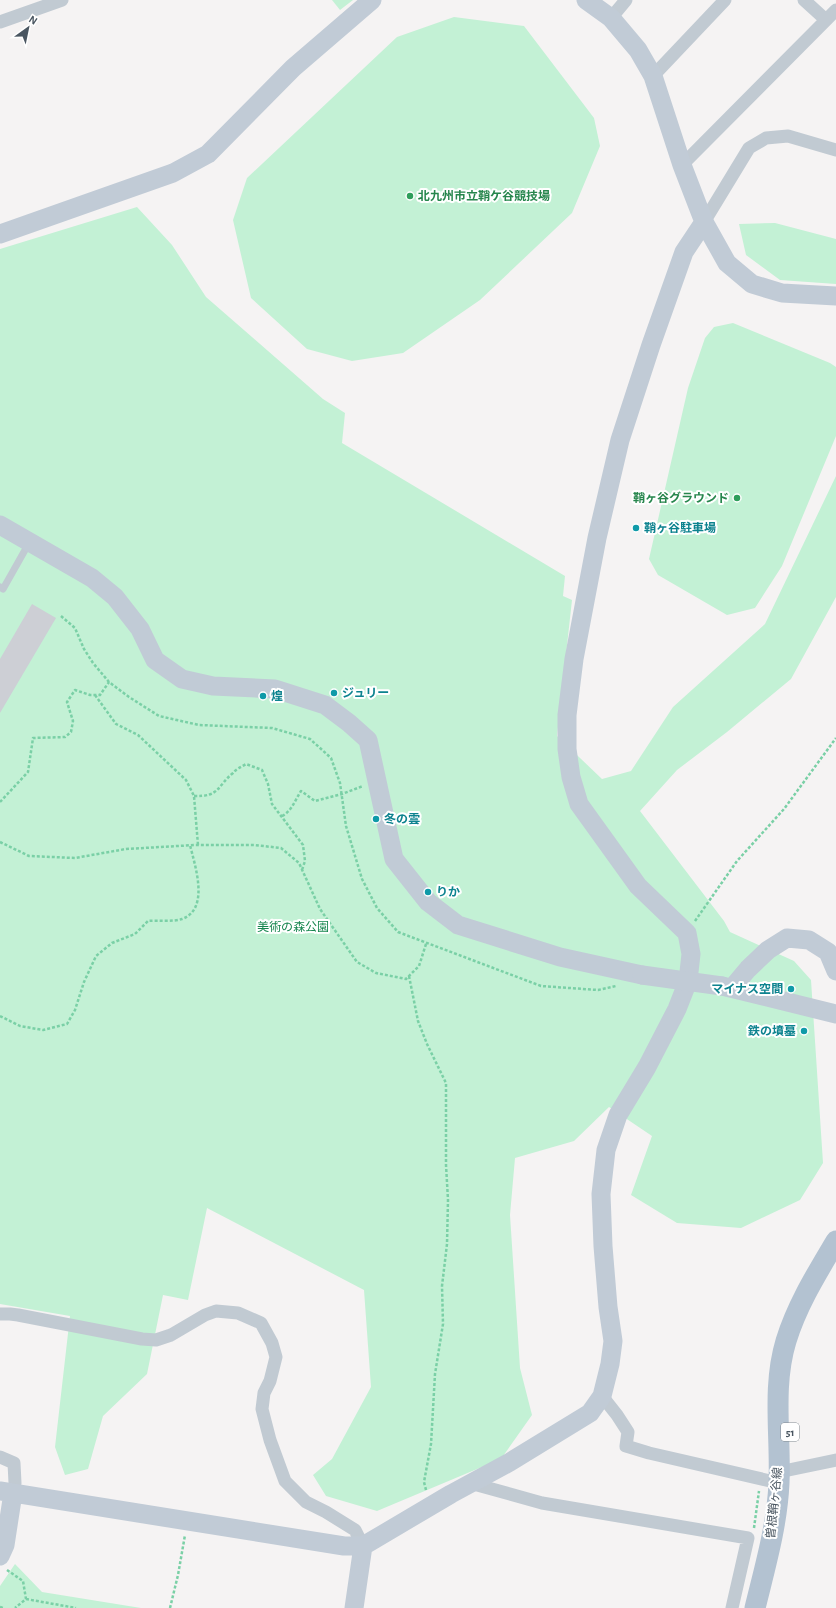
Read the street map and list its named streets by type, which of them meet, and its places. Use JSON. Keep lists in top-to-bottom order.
{
  "streets": {
    "main road": ["51", "曽根鞘ヶ谷線"]
  },
  "parks": ["美術の森公園"],
  "places": [
    "北九州市立鞘ケ谷競技場",
    "鞘ヶ谷グラウンド",
    "鞘ヶ谷駐車場",
    "ジュリー",
    "煌",
    "冬の雲",
    "りか",
    "マイナス空間",
    "鉄の墳墓"
  ],
  "north": "top right"
}
